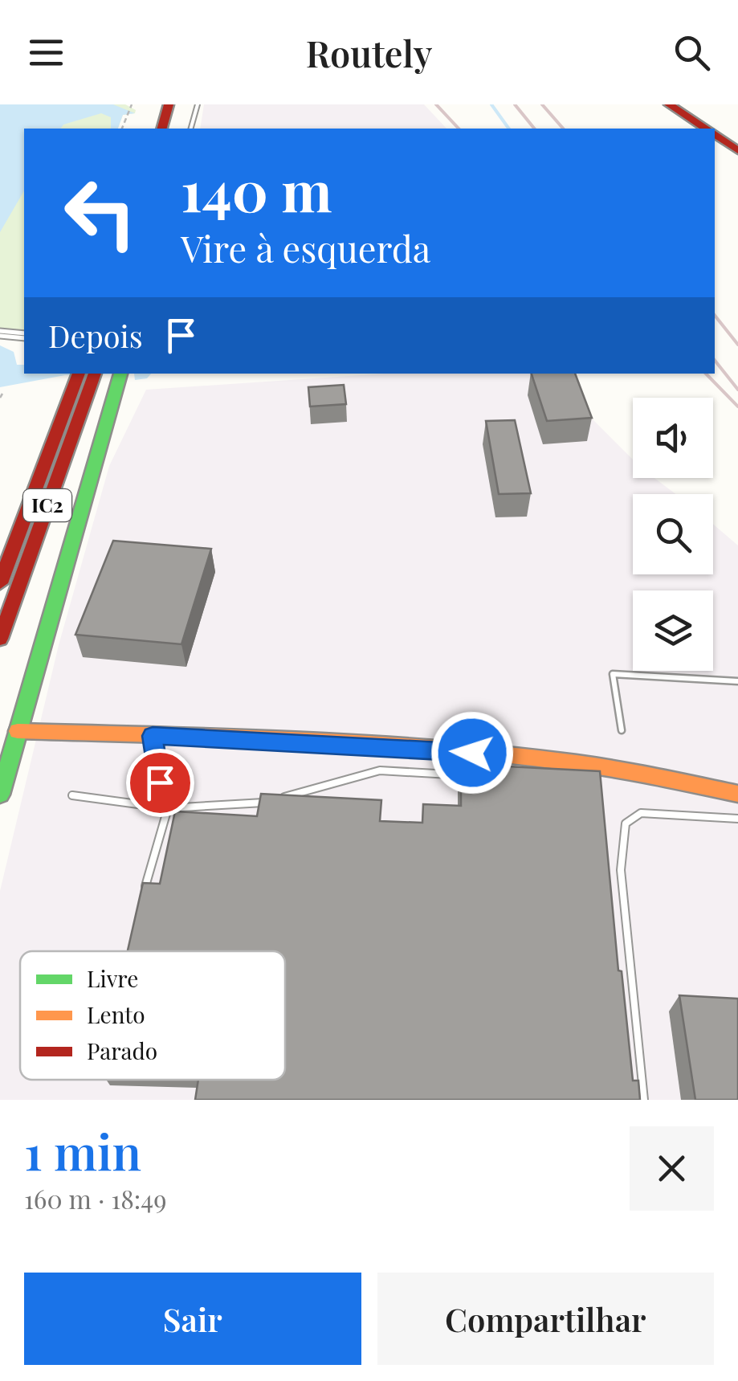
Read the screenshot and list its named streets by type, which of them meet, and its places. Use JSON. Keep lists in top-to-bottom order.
{
  "streets": {
    "main road": ["IC2"]
  },
  "legend": ["Livre", "Lento", "Parado"],
  "page": {
    "header": "Routely",
    "turn": ["140 m", "Vire à esquerda"],
    "then": "Depois",
    "heading": ["1 min", "160 m · 18:49"],
    "buttons": ["Sair", "Compartilhar"]
  }
}
